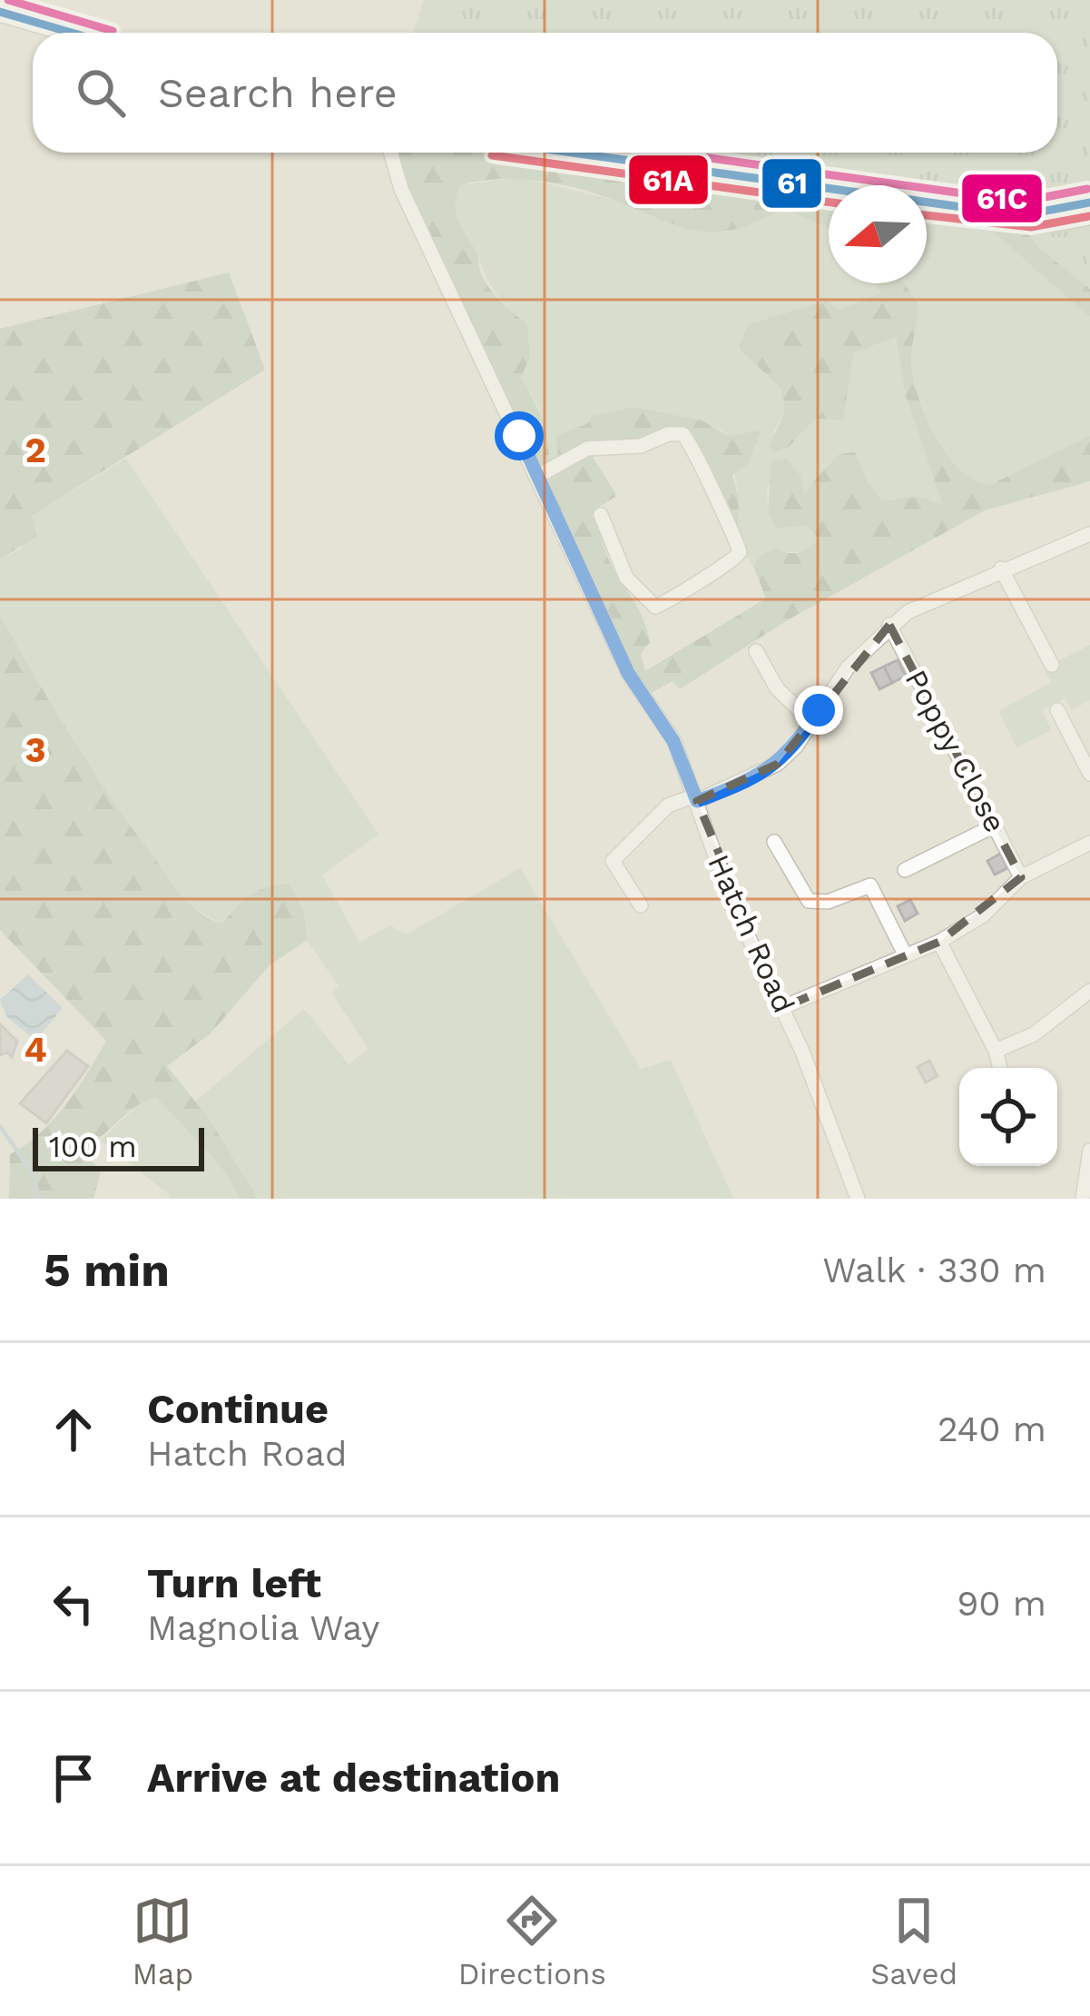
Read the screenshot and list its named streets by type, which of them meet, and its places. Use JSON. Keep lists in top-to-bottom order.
{
  "streets": {
    "street": ["Poppy Close", "Hatch Road"]
  },
  "lines": ["transit line 61C", "transit line 61", "transit line 61A"],
  "scale_bar": "100 m",
  "north": "left",
  "page": {
    "search": "Search here",
    "scale": "100 m",
    "heading": ["5 min", "Walk · 330 m"],
    "list": [
      ["Continue", "Hatch Road", "240 m"],
      ["Turn left", "Magnolia Way", "90 m"],
      "Arrive at destination"
    ],
    "nav": ["Map", "Directions", "Saved"]
  },
  "grid": {
    "rows": ["2", "3", "4"]
  }
}
